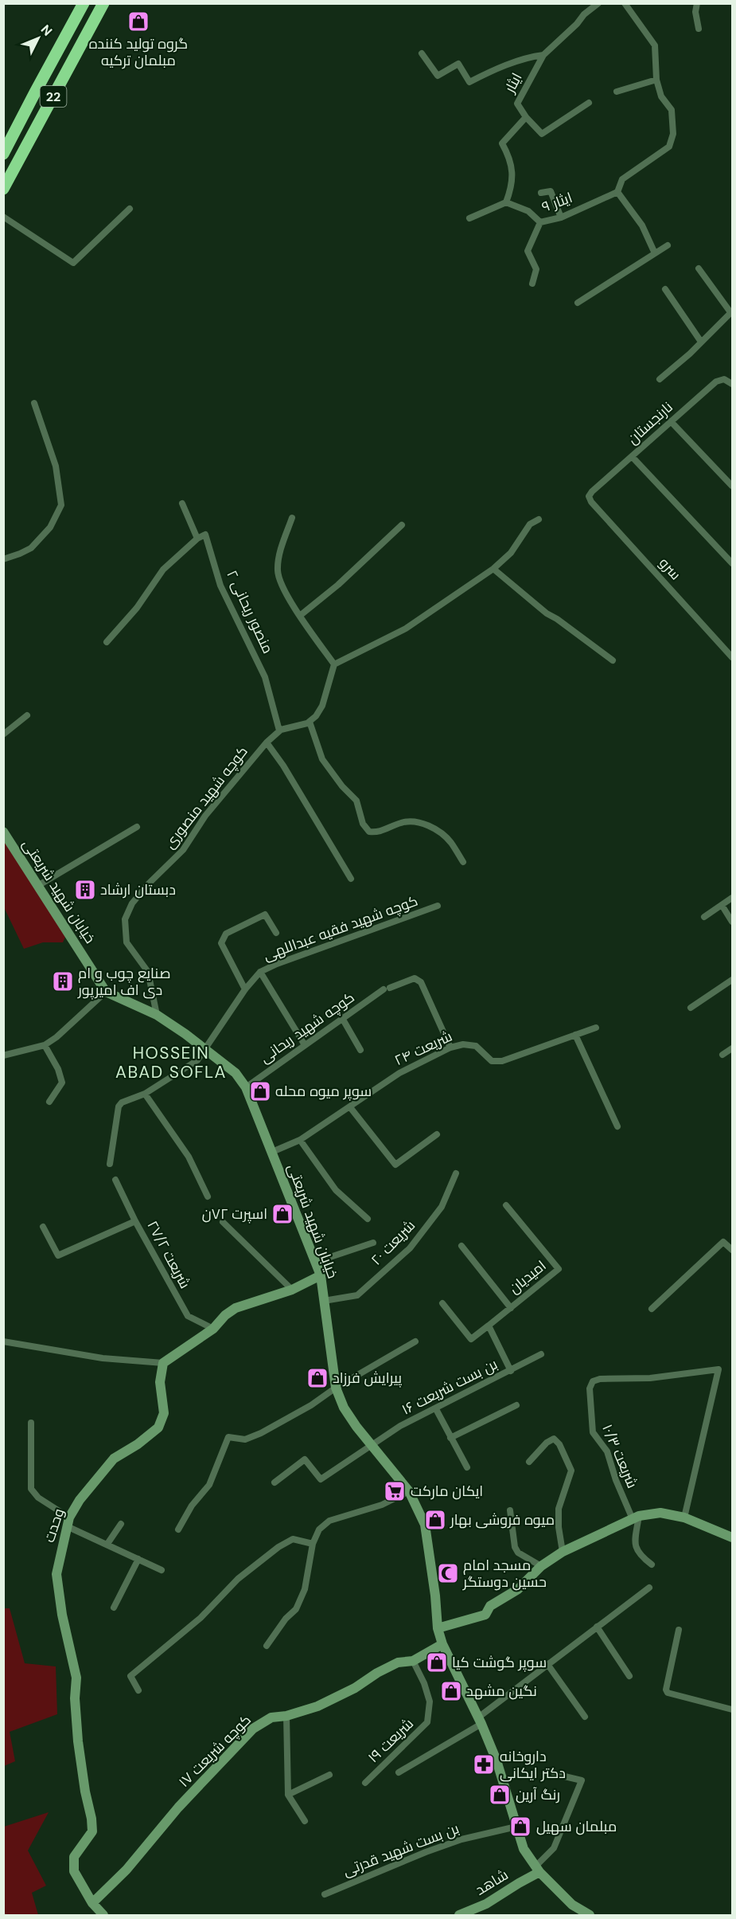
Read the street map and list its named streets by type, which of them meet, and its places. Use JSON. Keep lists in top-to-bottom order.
{
  "streets": {
    "highway": ["22"],
    "street": [
      "ایثار",
      "ایثار ۹",
      "نارنجستان",
      "سرو",
      "منصور ریحانی ۲",
      "کوچه شهید منصوری",
      "خیابان شهید شریعتی",
      "کوچه شهید فقیه عبداللهی",
      "کوچه شهید ریحانی",
      "شریعت ۲۴",
      "شریعت ۲۰",
      "شریعت ۲۷/۲",
      "امیدیان",
      "بن بست شریعت ۱۶",
      "شریعت ۱۰/۳",
      "وحدت",
      "شریعت ۱۹",
      "کوچه شریعت ۱۷",
      "بن بست شهید قدرتی",
      "شاهد"
    ]
  },
  "crossings": [
    ["نارنجستان", "سرو"],
    ["منصور ریحانی ۲", "کوچه شهید منصوری"],
    ["کوچه شهید منصوری", "خیابان شهید شریعتی"],
    ["خیابان شهید شریعتی", "کوچه شهید فقیه عبداللهی"],
    ["خیابان شهید شریعتی", "کوچه شهید ریحانی"],
    ["خیابان شهید شریعتی", "شریعت ۲۴"],
    ["خیابان شهید شریعتی", "شریعت ۲۰"],
    ["خیابان شهید شریعتی", "بن بست شریعت ۱۶"],
    ["خیابان شهید شریعتی", "کوچه شریعت ۱۷"],
    ["خیابان شهید شریعتی", "بن بست شهید قدرتی"],
    ["خیابان شهید شریعتی", "شاهد"],
    ["کوچه شهید ریحانی", "شریعت ۲۴"],
    ["وحدت", "کوچه شریعت ۱۷"],
    ["شریعت ۱۹", "کوچه شریعت ۱۷"]
  ],
  "districts": ["HOSSEIN ABAD SOFLA"],
  "places": {
    "shop": [
      "گروه تولید کننده مبلمان ترکیه",
      "سوپر میوه محله",
      "اسپرت ۷۲ن",
      "پیرایش فرزاد",
      "میوه فروشی بهار",
      "سوپر گوشت کیا",
      "نگین مشهد",
      "رنگ آرین",
      "مبلمان سهیل"
    ],
    "building": ["دبستان ارشاد", "صنایع چوب و ام دی اف امیرپور"],
    "supermarket": ["ایکان مارکت"],
    "mosque": ["مسجد امام حسین دوستگر"],
    "pharmacy": ["داروخانه دکتر ایکانی"]
  },
  "north": "top right"
}
